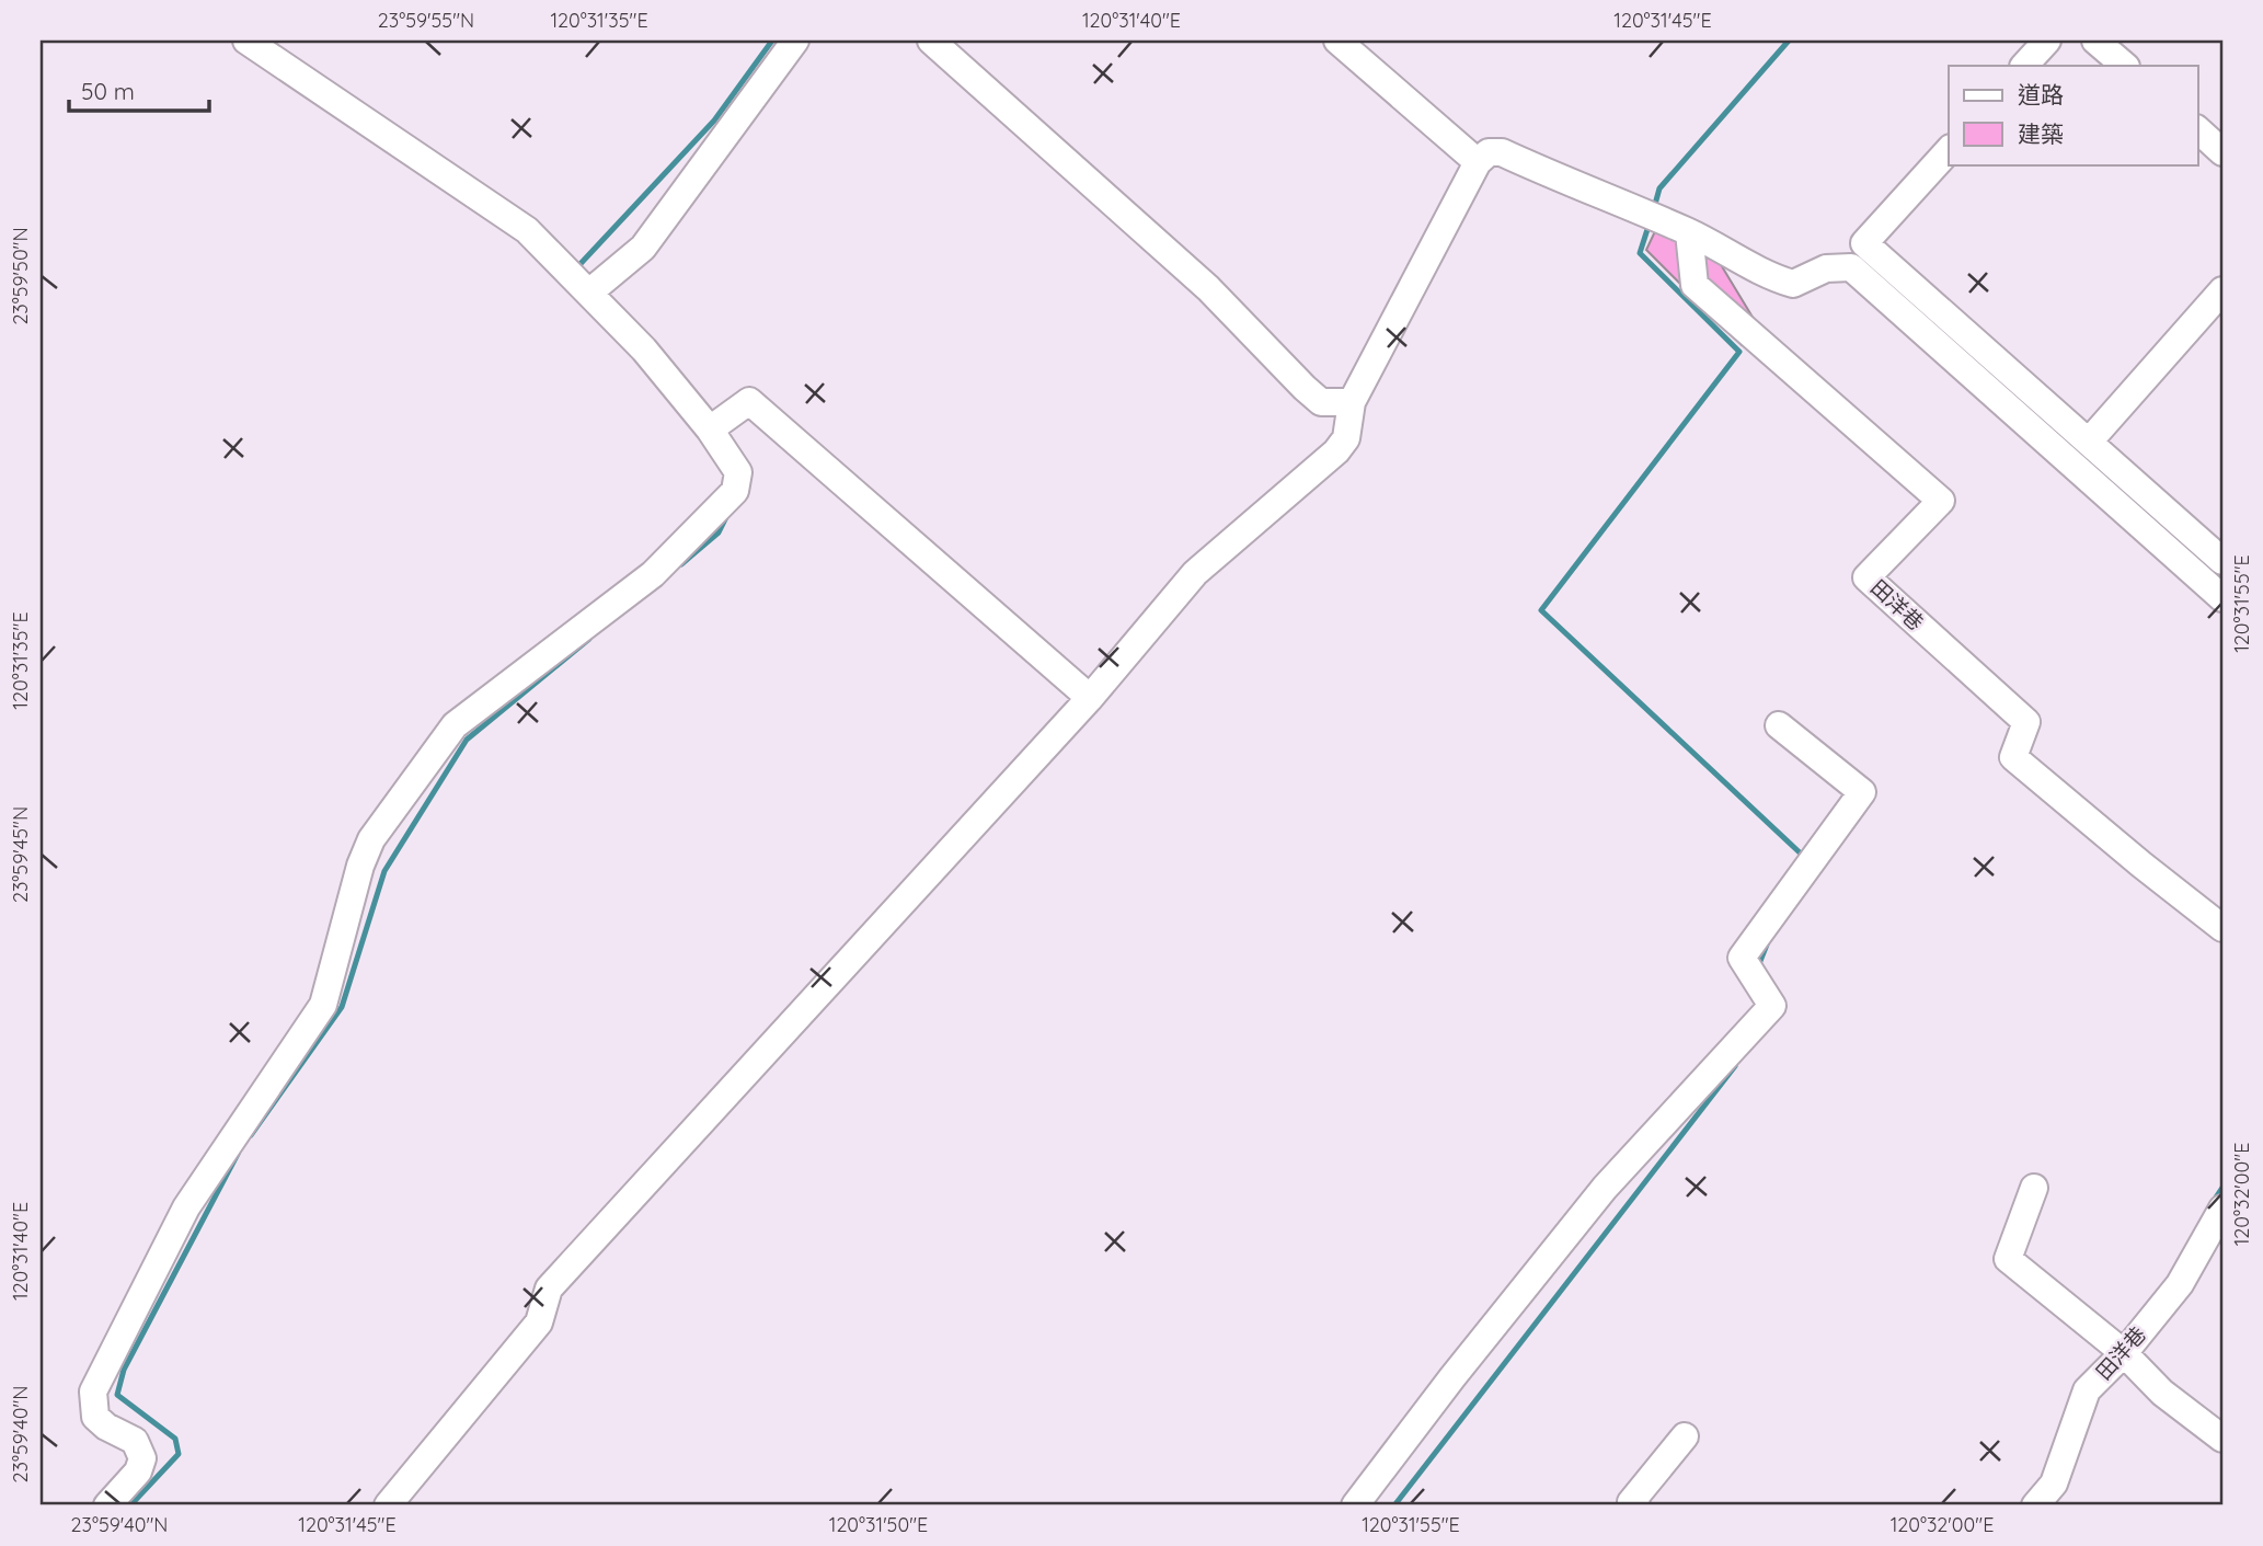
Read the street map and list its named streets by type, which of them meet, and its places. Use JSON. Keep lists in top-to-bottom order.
{
  "streets": {
    "street": ["田洋巷"]
  },
  "legend": ["道路", "建築"],
  "scale_bar": "50 m",
  "coordinates": [
    "23°59'55\"N",
    "120°31'35\"E",
    "120°31'40\"E",
    "120°31'45\"E",
    "23°59'50\"N",
    "120°31'55\"E",
    "23°59'45\"N",
    "120°32'00\"E",
    "23°59'40\"N",
    "120°31'50\"E"
  ]
}
